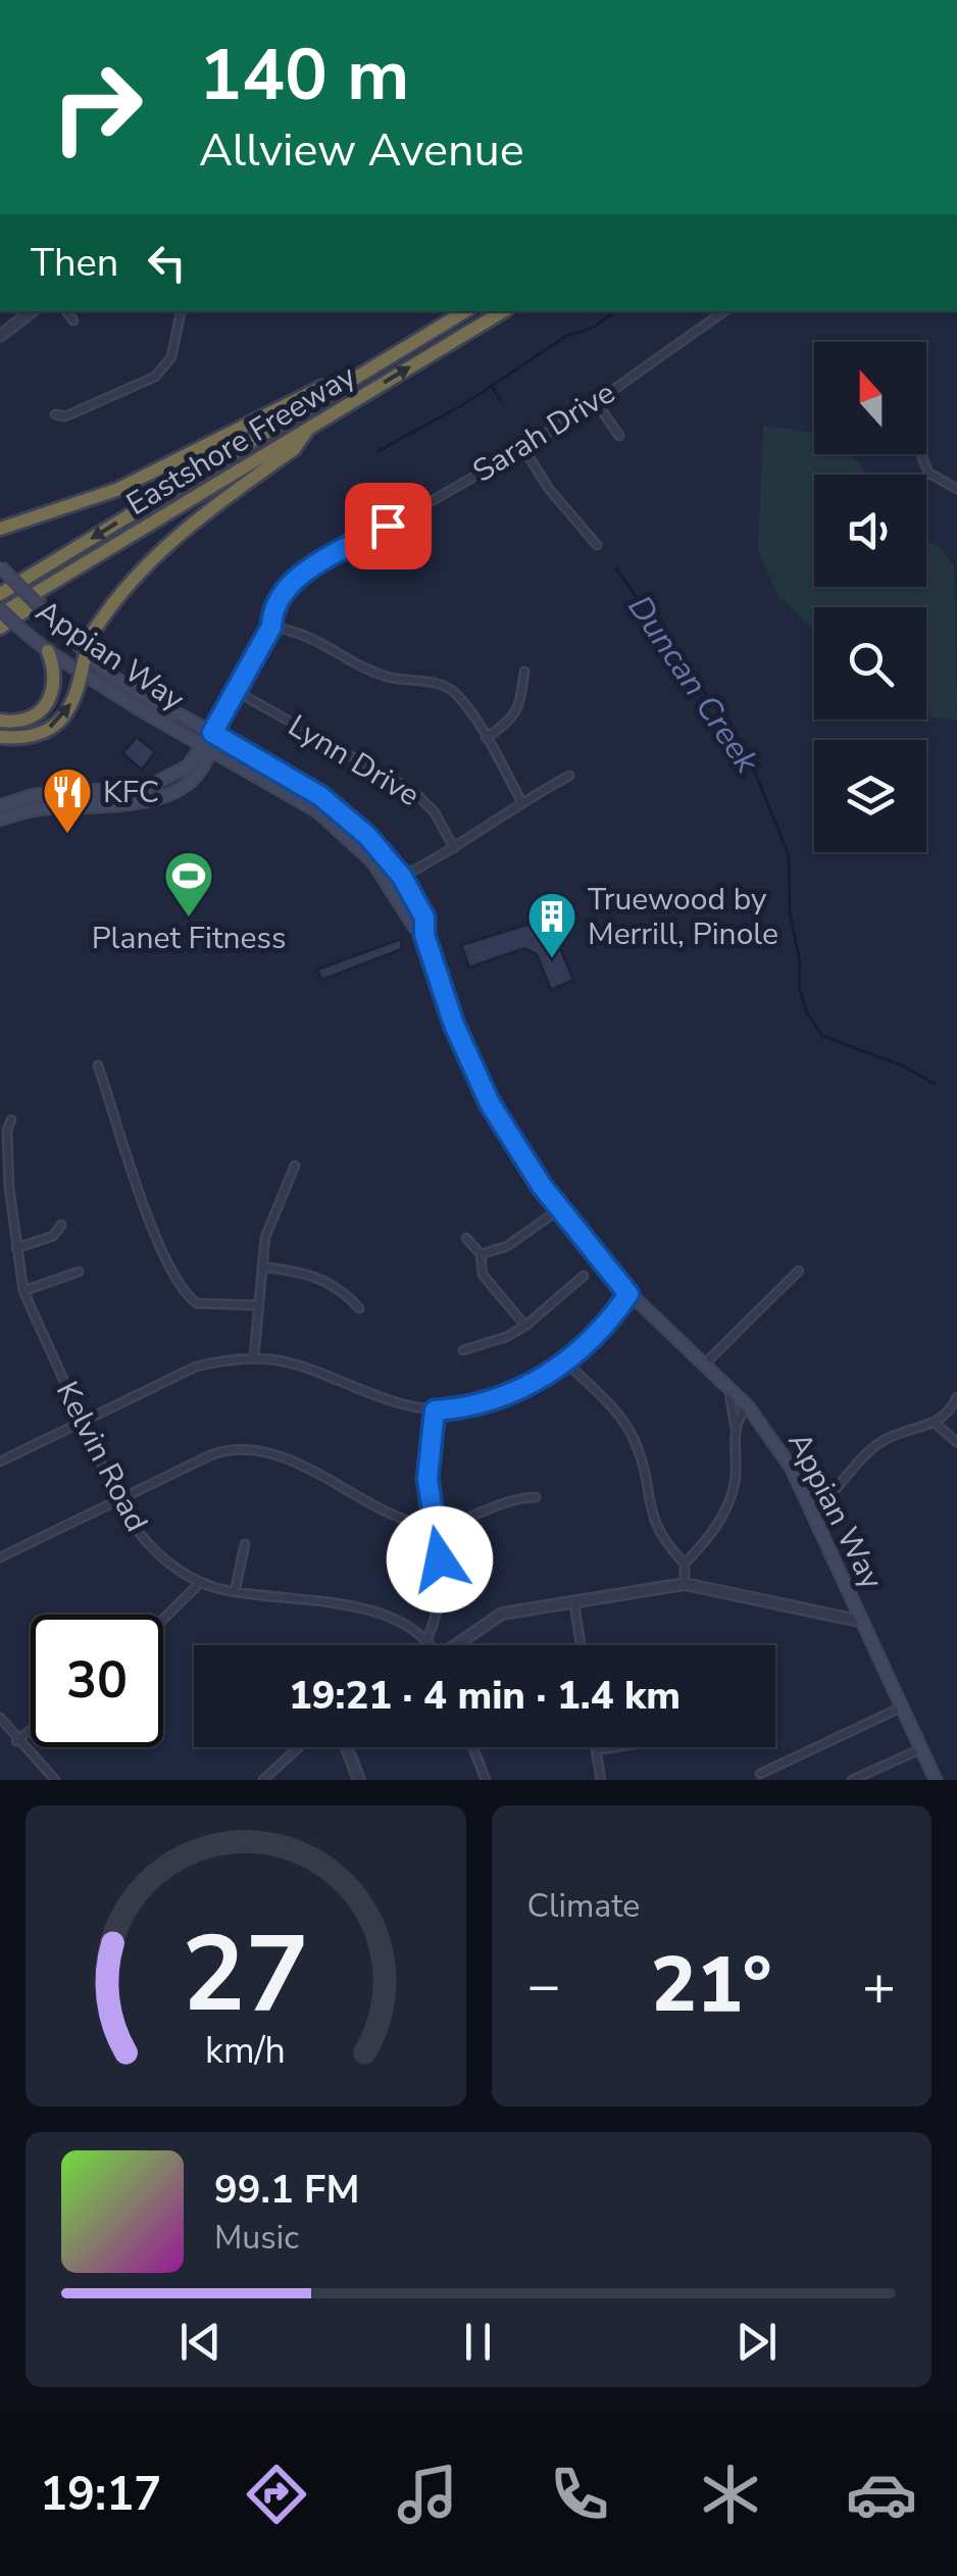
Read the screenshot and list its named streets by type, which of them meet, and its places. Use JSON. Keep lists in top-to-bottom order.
{
  "streets": {
    "highway": ["Eastshore Freeway"],
    "main road": ["Appian Way"],
    "street": ["Sarah Drive", "Lynn Drive", "Kelvin Road"]
  },
  "crossings": [
    ["Sarah Drive", "Appian Way"],
    ["Sarah Drive", "Lynn Drive"],
    ["Eastshore Freeway", "Appian Way"]
  ],
  "water": ["Duncan Creek"],
  "places": {
    "restaurant": ["KFC"],
    "sports": ["Planet Fitness"],
    "building": ["Truewood by Merrill, Pinole"]
  },
  "north": "top",
  "page": {
    "turn": ["140 m", "Allview Avenue"],
    "then": "Then",
    "limit": "30",
    "trip": "19:21 · 4 min · 1.4 km",
    "tile": "Climate",
    "heat": ["−", "21°", "+"],
    "song": ["99.1 FM", "Music"],
    "tabs": "19:17",
    "gauge": ["27", "km/h"]
  }
}
